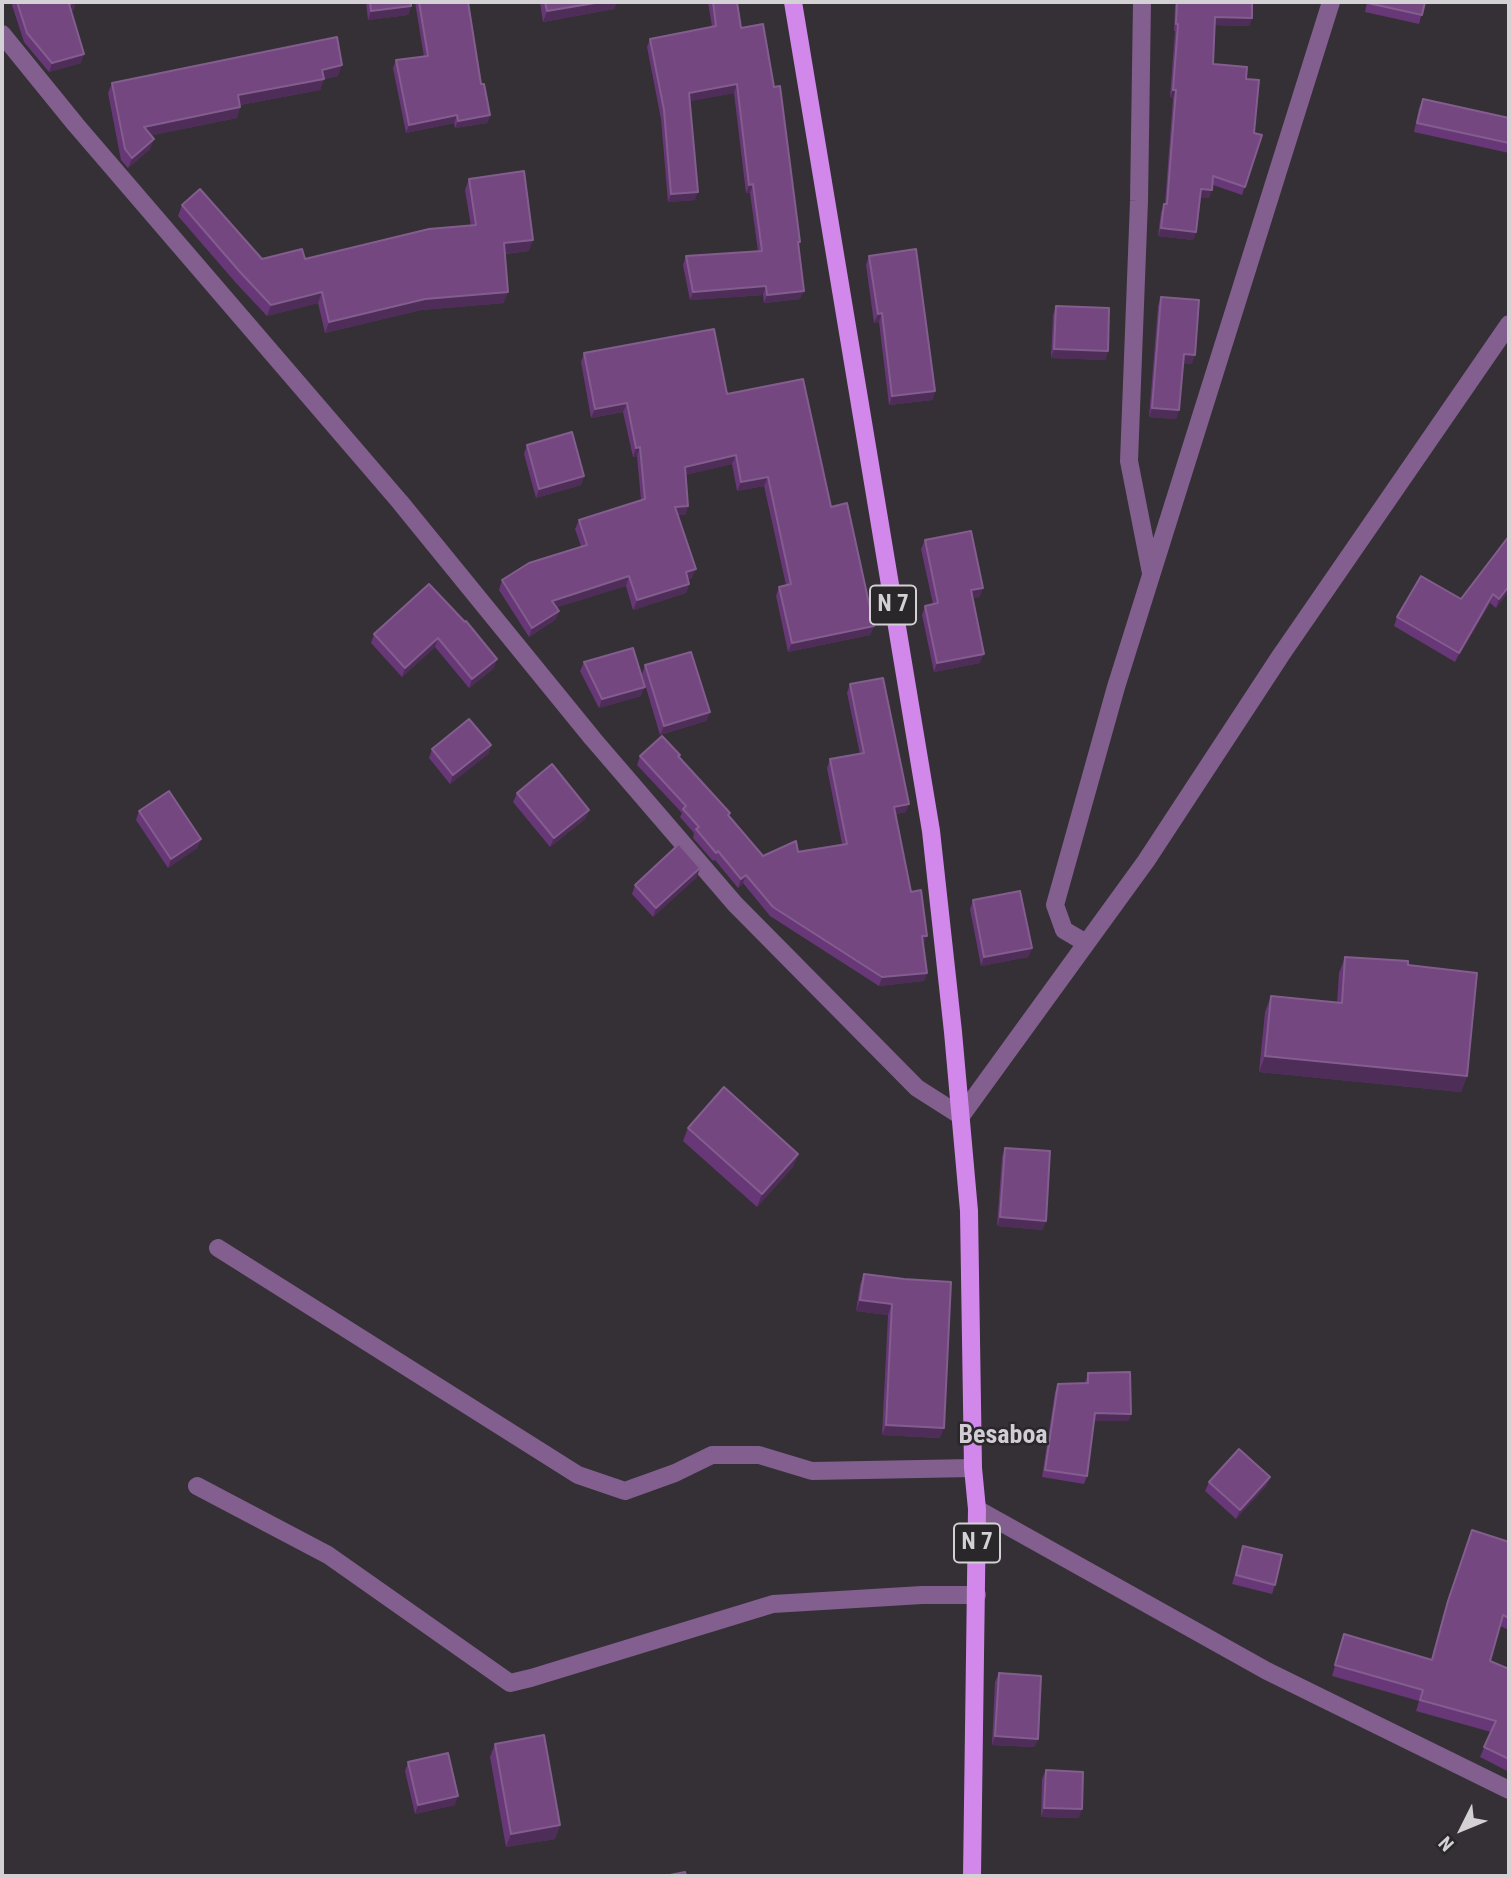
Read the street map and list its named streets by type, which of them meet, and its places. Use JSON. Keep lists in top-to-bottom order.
{
  "streets": {
    "main road": ["N 7"]
  },
  "districts": ["Besaboa"],
  "north": "bottom left"
}
